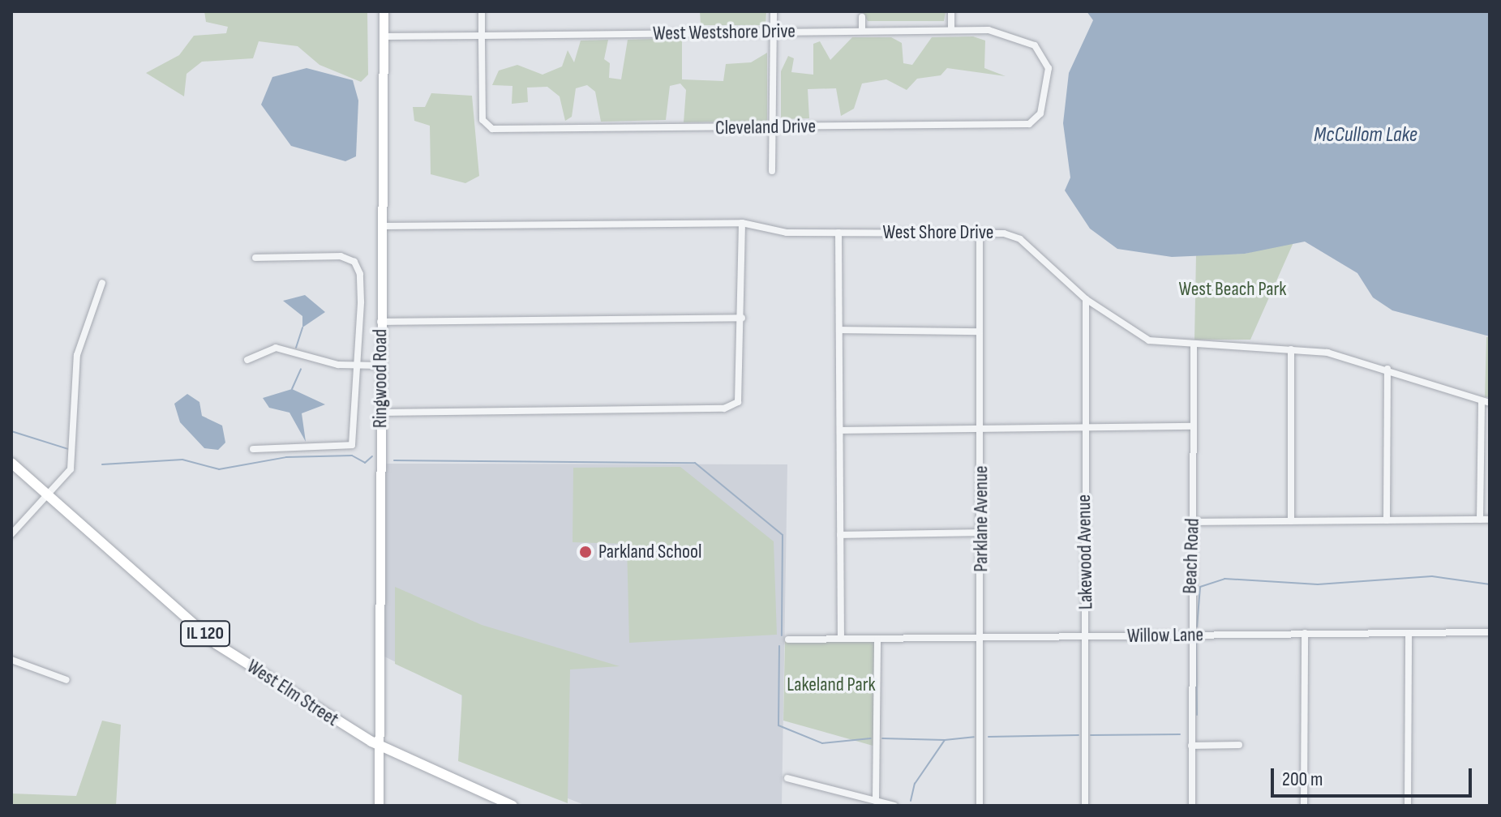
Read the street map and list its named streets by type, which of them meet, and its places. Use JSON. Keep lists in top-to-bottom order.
{
  "streets": {
    "main road": ["IL 120", "West Elm Street"],
    "street": [
      "West Westshore Drive",
      "Cleveland Drive",
      "West Shore Drive",
      "Ringwood Road",
      "Parklane Avenue",
      "Lakewood Avenue",
      "Beach Road",
      "Willow Lane"
    ]
  },
  "crossings": [
    ["West Westshore Drive", "Cleveland Drive"],
    ["West Westshore Drive", "Ringwood Road"],
    ["West Shore Drive", "Ringwood Road"],
    ["West Shore Drive", "Parklane Avenue"],
    ["West Shore Drive", "Lakewood Avenue"],
    ["West Shore Drive", "Beach Road"],
    ["Ringwood Road", "West Elm Street"],
    ["Parklane Avenue", "Willow Lane"],
    ["Lakewood Avenue", "Willow Lane"],
    ["Beach Road", "Willow Lane"]
  ],
  "water": ["McCullom Lake"],
  "parks": ["West Beach Park", "Lakeland Park"],
  "places": ["Parkland School"],
  "scale_bar": "200 m"
}
